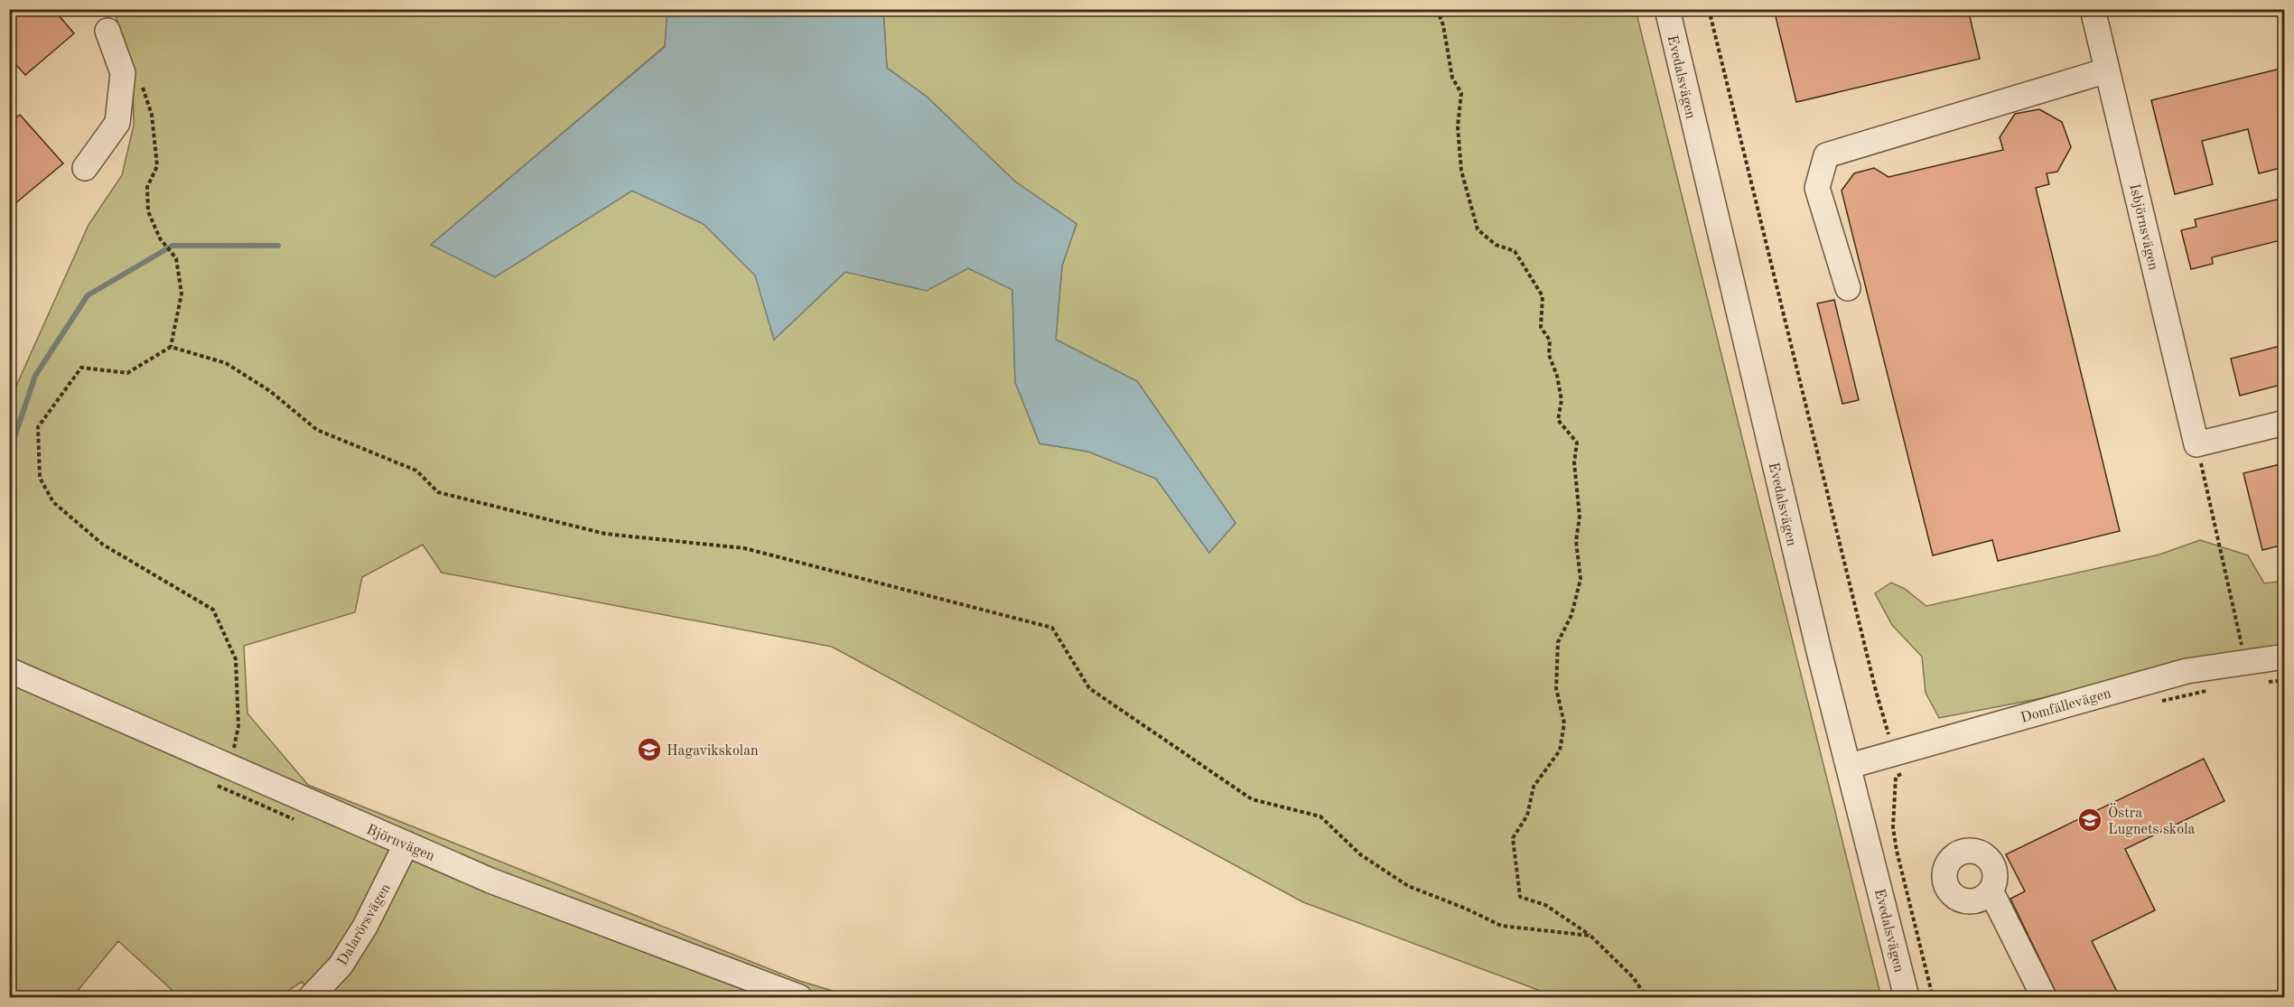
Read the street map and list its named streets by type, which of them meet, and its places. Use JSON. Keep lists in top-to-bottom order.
{
  "streets": {
    "street": [
      "Evedalsvägen",
      "Isbjörnsvägen",
      "Domfällevägen",
      "Björnvägen",
      "Dalarörsvägen"
    ]
  },
  "crossings": [
    ["Evedalsvägen", "Domfällevägen"],
    ["Björnvägen", "Dalarörsvägen"]
  ],
  "places": {
    "school or university": ["Hagavikskolan", "Östra Lugnets skola"]
  }
}
